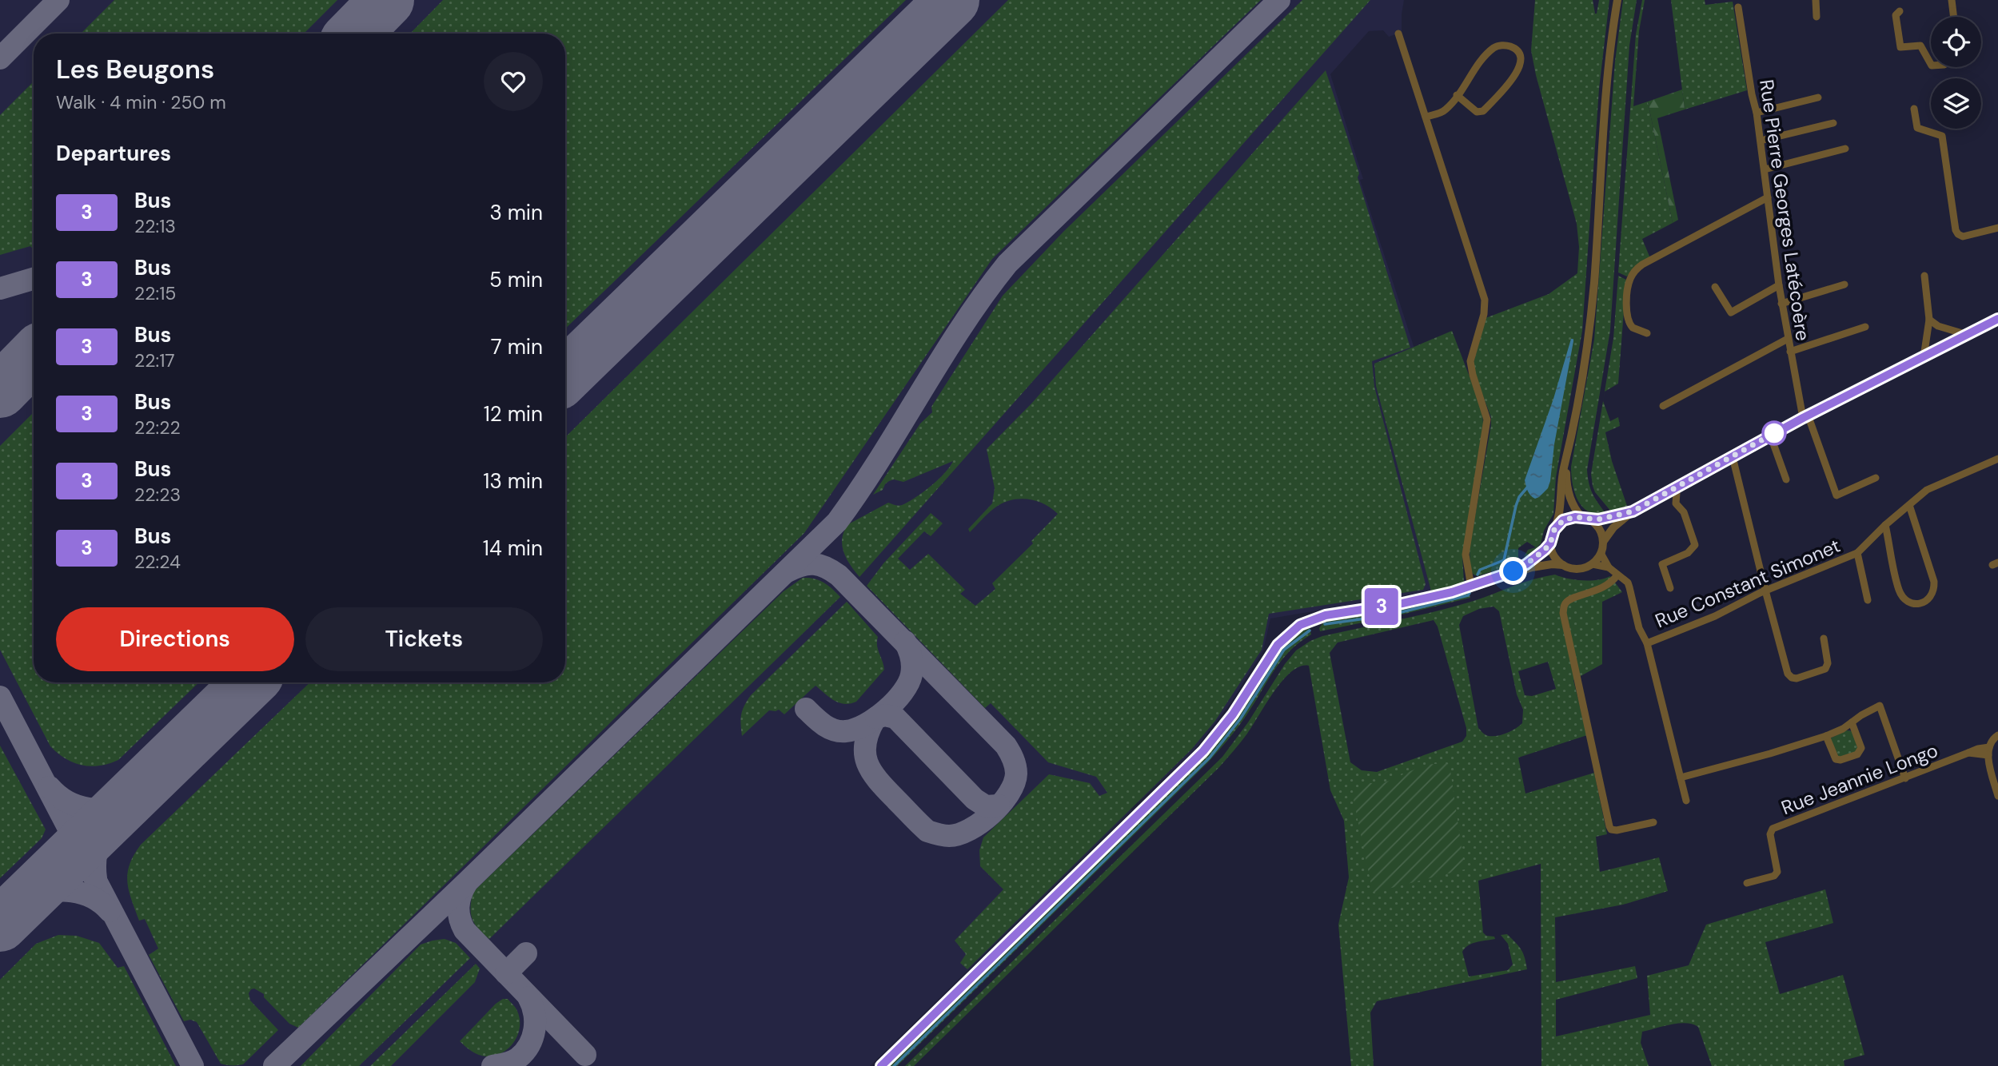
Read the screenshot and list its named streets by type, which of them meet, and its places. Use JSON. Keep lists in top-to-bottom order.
{
  "streets": {
    "street": ["Rue Pierre Georges Latécoère", "Rue Constant Simonet", "Rue Jeannie Longo"]
  },
  "lines": ["bus line 3"],
  "page": {
    "on_map": "3",
    "heading": [
      ["Les Beugons", "Walk · 4 min · 250 m"],
      "Departures"
    ],
    "list": [
      {
        "mark": "3",
        "name": "Bus",
        "note": "22:13",
        "value": "3 min"
      },
      {
        "mark": "3",
        "name": "Bus",
        "note": "22:15",
        "value": "5 min"
      },
      {
        "mark": "3",
        "name": "Bus",
        "note": "22:17",
        "value": "7 min"
      },
      {
        "mark": "3",
        "name": "Bus",
        "note": "22:22",
        "value": "12 min"
      },
      {
        "mark": "3",
        "name": "Bus",
        "note": "22:23",
        "value": "13 min"
      },
      {
        "mark": "3",
        "name": "Bus",
        "note": "22:24",
        "value": "14 min"
      }
    ],
    "buttons": ["Directions", "Tickets"]
  }
}
